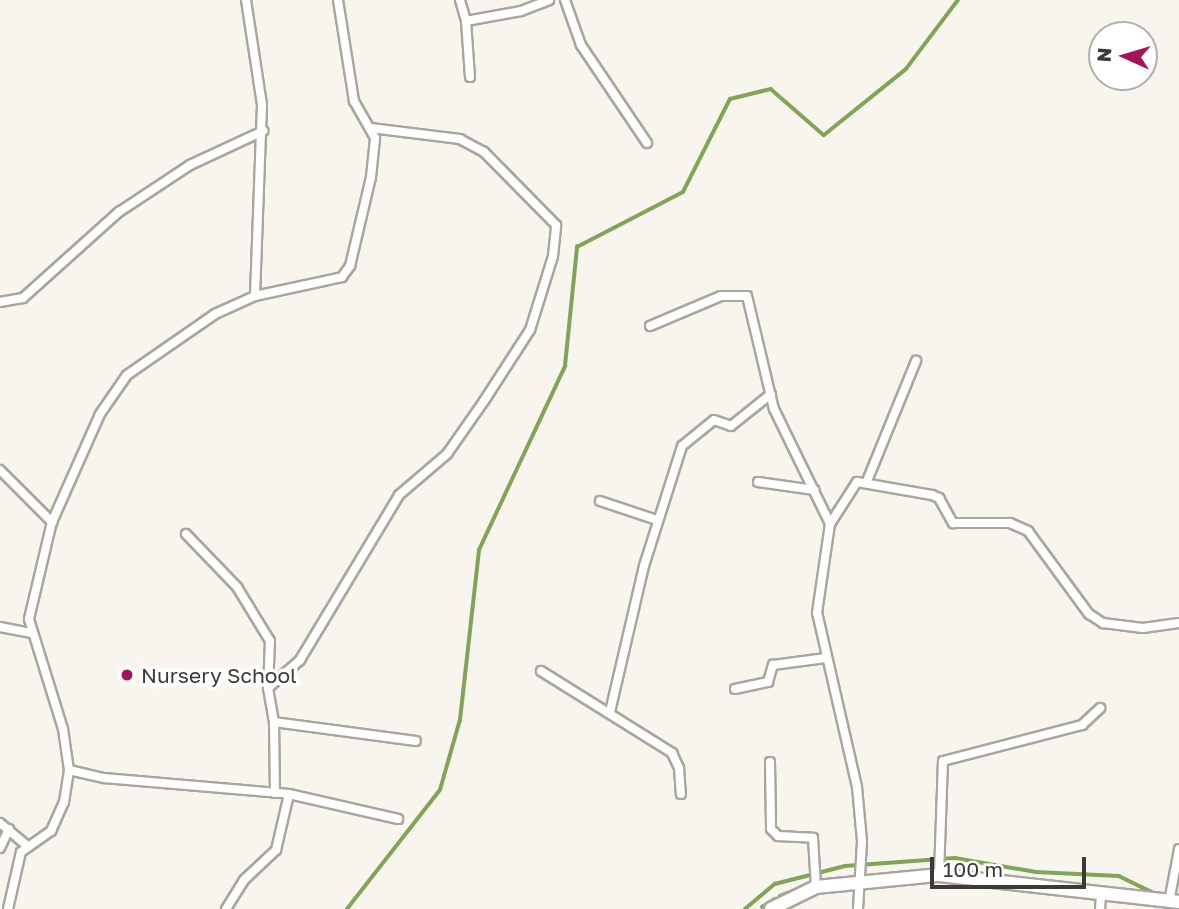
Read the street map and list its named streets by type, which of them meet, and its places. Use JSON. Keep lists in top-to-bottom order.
{
  "places": ["Nursery School"],
  "scale_bar": "100 m",
  "north": "left"
}
